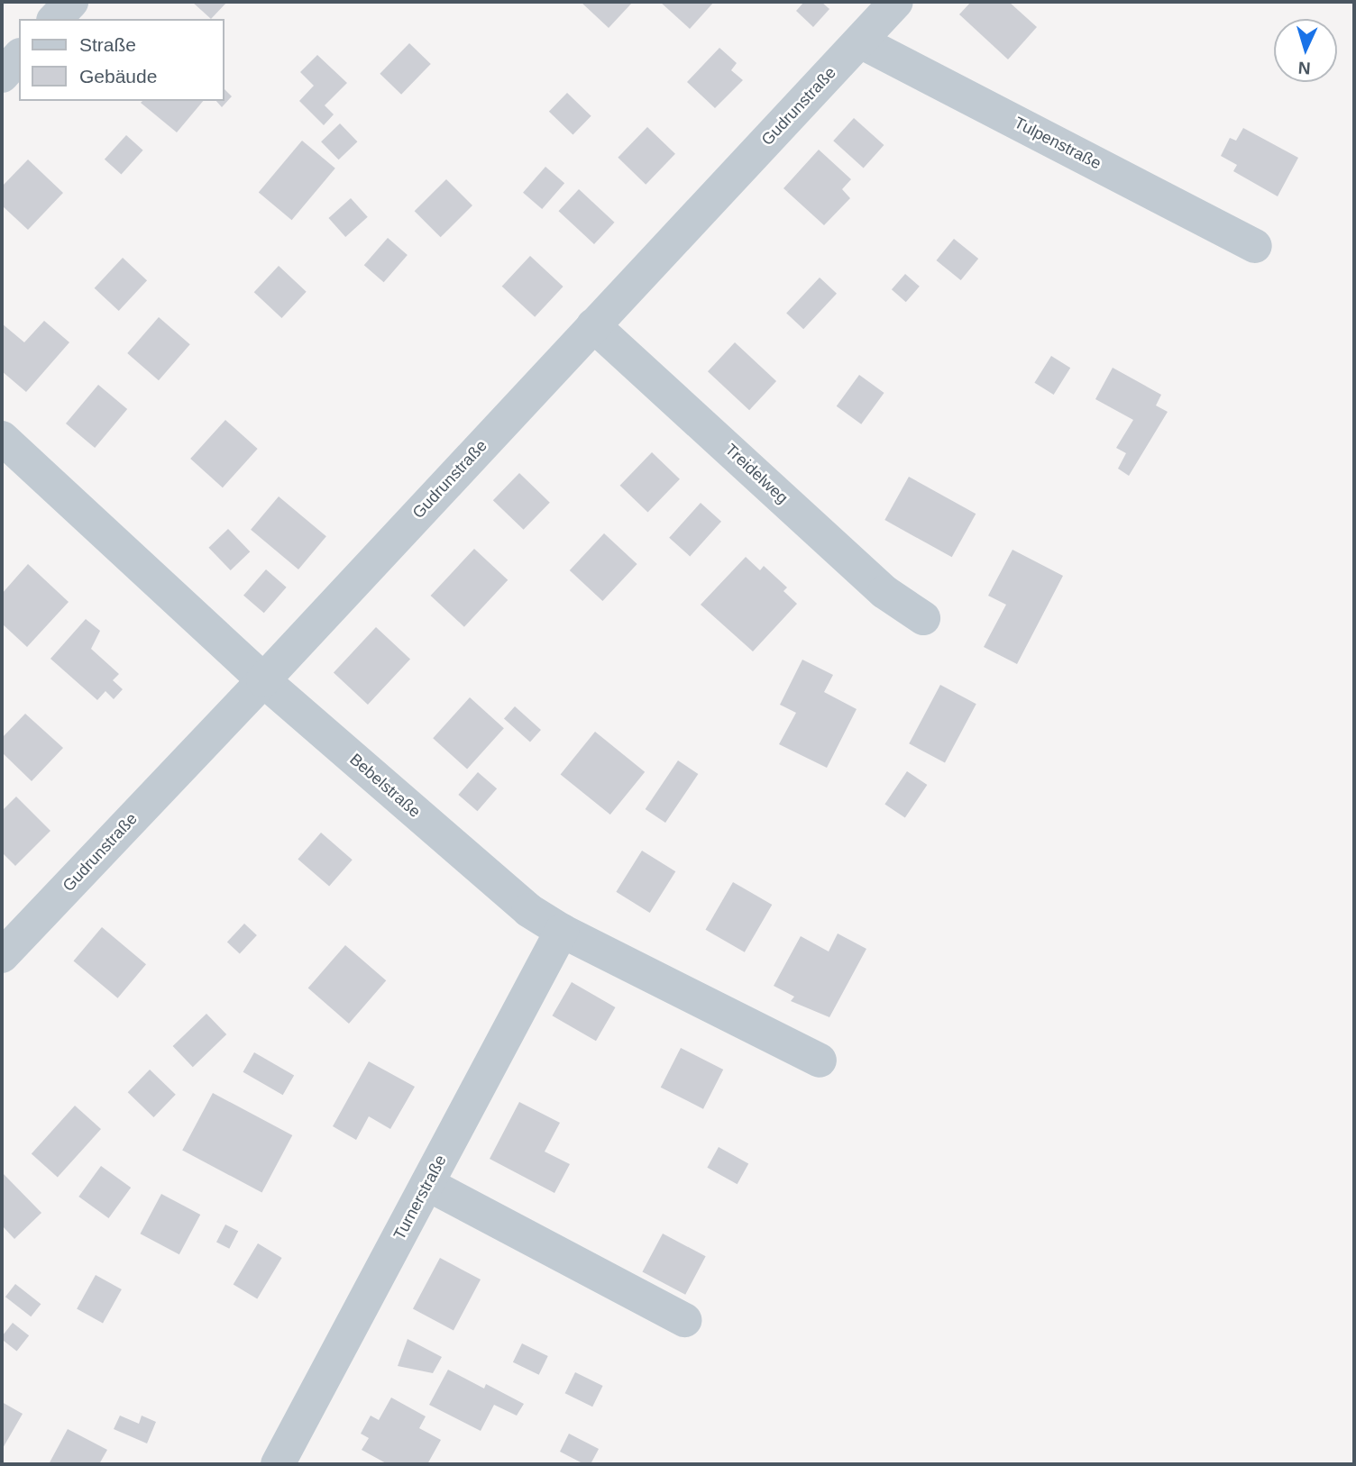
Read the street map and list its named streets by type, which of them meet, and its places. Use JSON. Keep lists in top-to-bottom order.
{
  "streets": {
    "street": [
      "Gudrunstraße",
      "Tulpenstraße",
      "Treidelweg",
      "Bebelstraße",
      "Turnerstraße"
    ]
  },
  "crossings": [
    ["Gudrunstraße", "Tulpenstraße"],
    ["Gudrunstraße", "Treidelweg"],
    ["Gudrunstraße", "Bebelstraße"],
    ["Bebelstraße", "Turnerstraße"]
  ],
  "legend": ["Straße", "Gebäude"],
  "north": "bottom"
}
